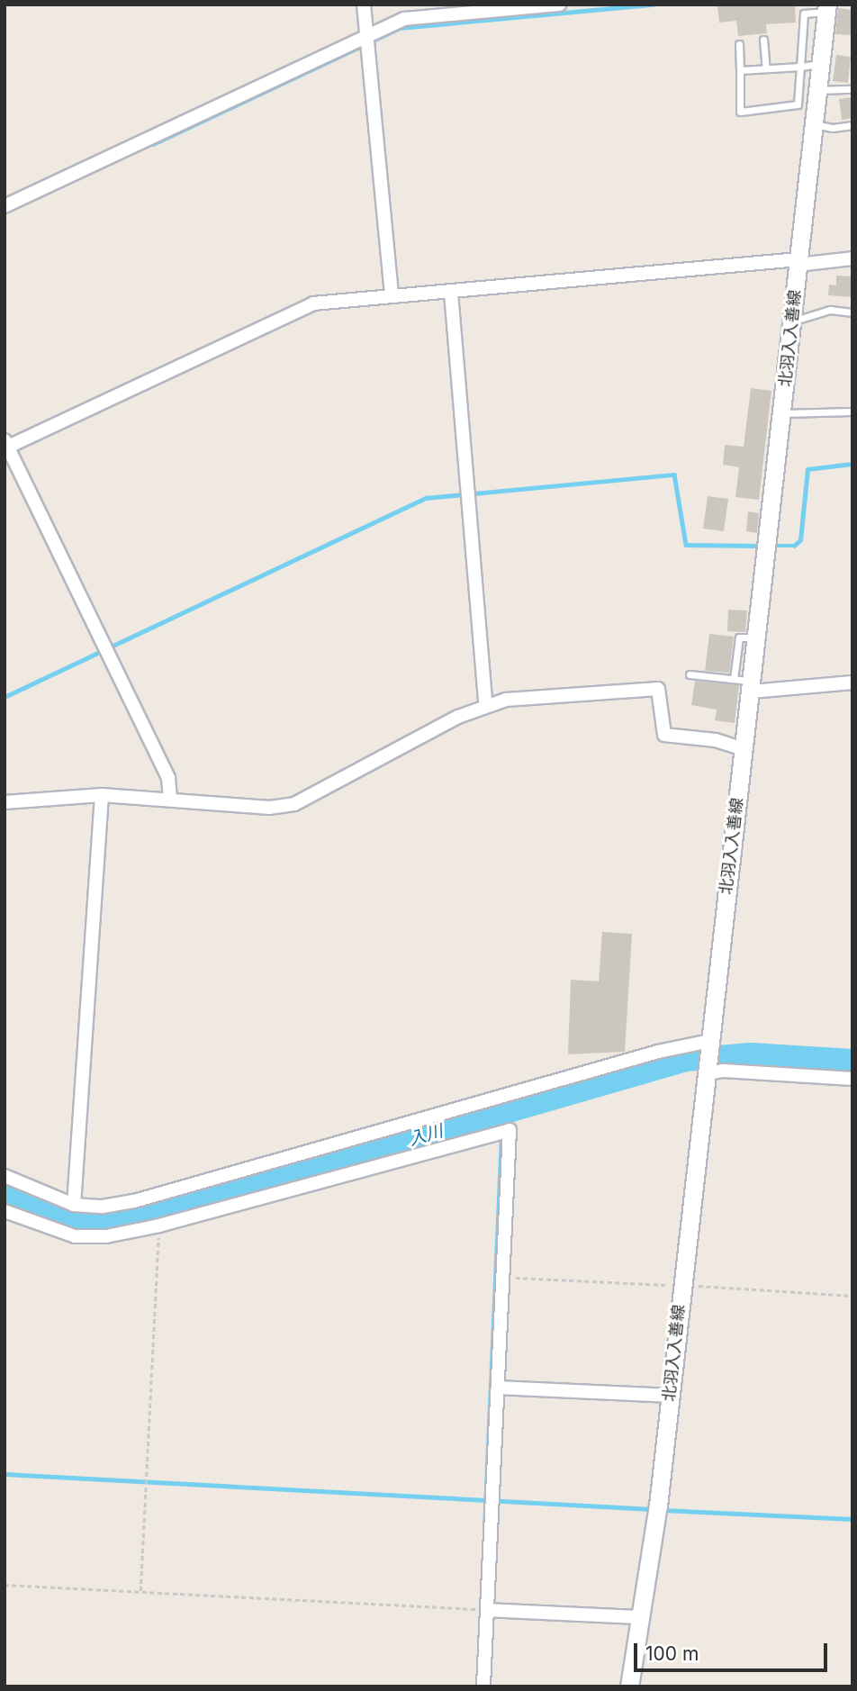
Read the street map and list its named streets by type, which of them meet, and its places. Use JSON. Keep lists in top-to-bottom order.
{
  "streets": {
    "main road": ["北羽入入善線"]
  },
  "water": ["入川"],
  "scale_bar": "100 m"
}
